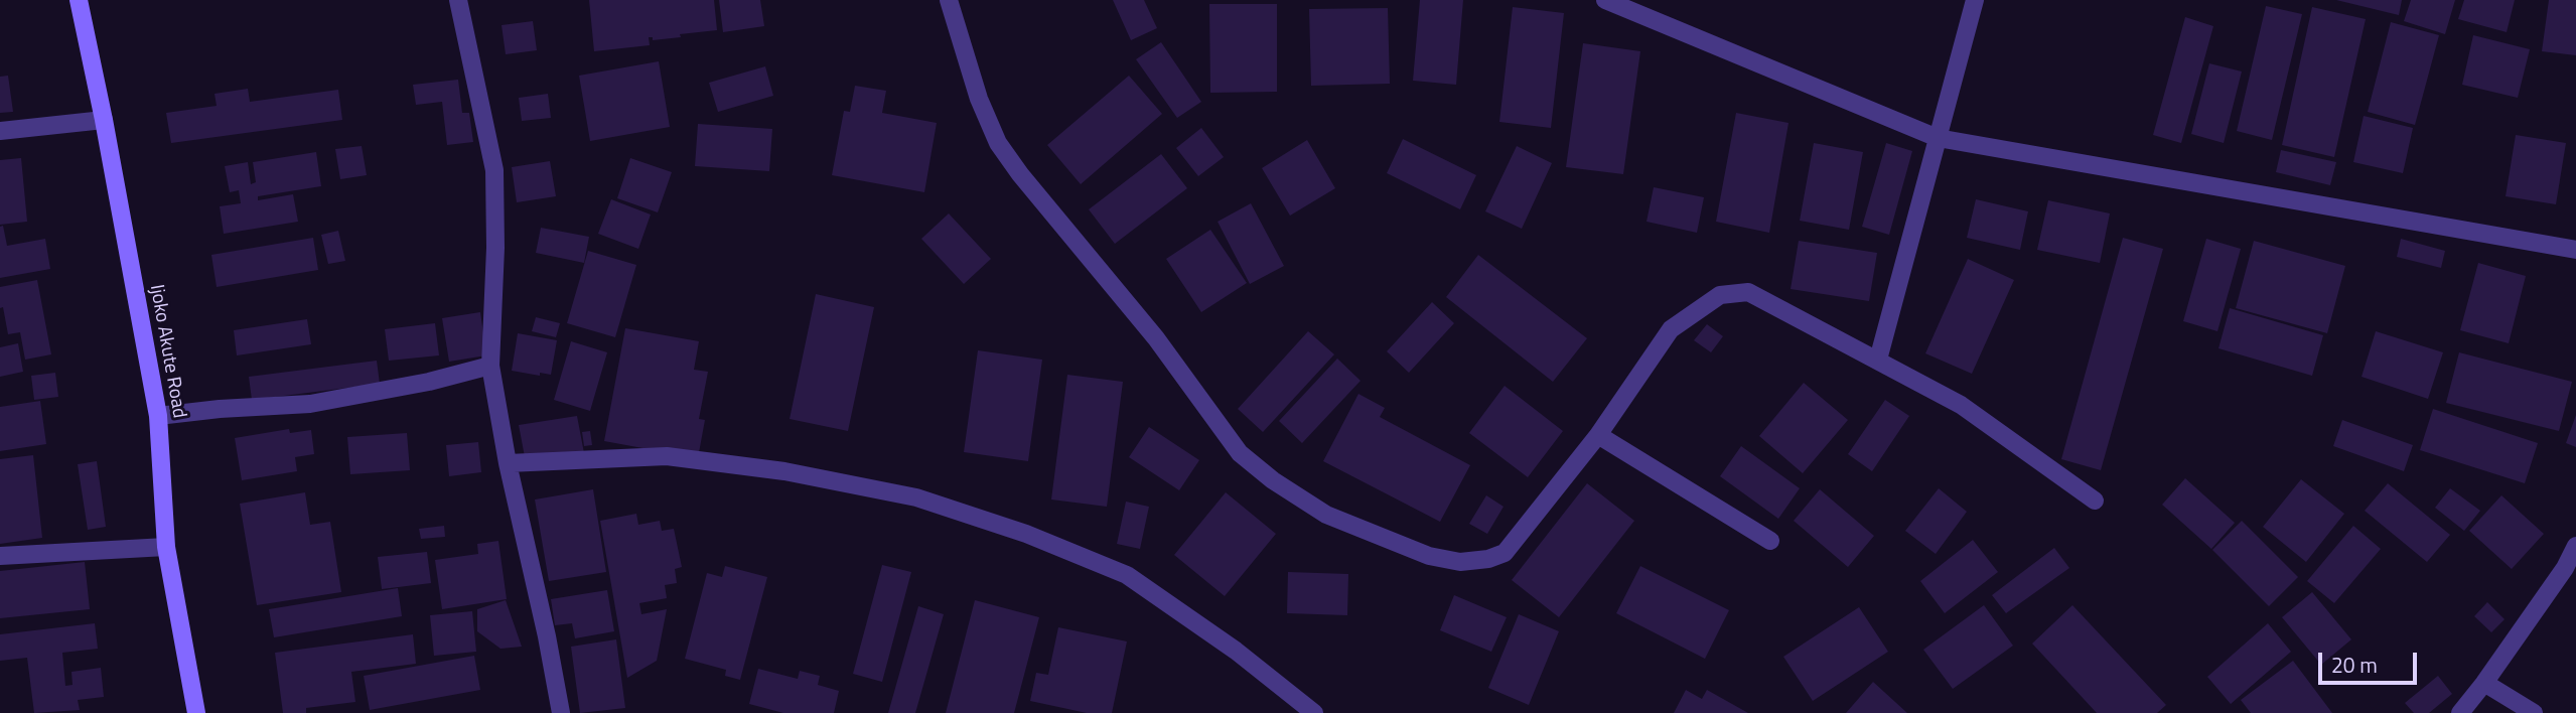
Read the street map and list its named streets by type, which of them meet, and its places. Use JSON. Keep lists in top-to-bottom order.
{
  "streets": {
    "main road": ["Ijoko Akute Road"]
  },
  "scale_bar": "20 m"
}
